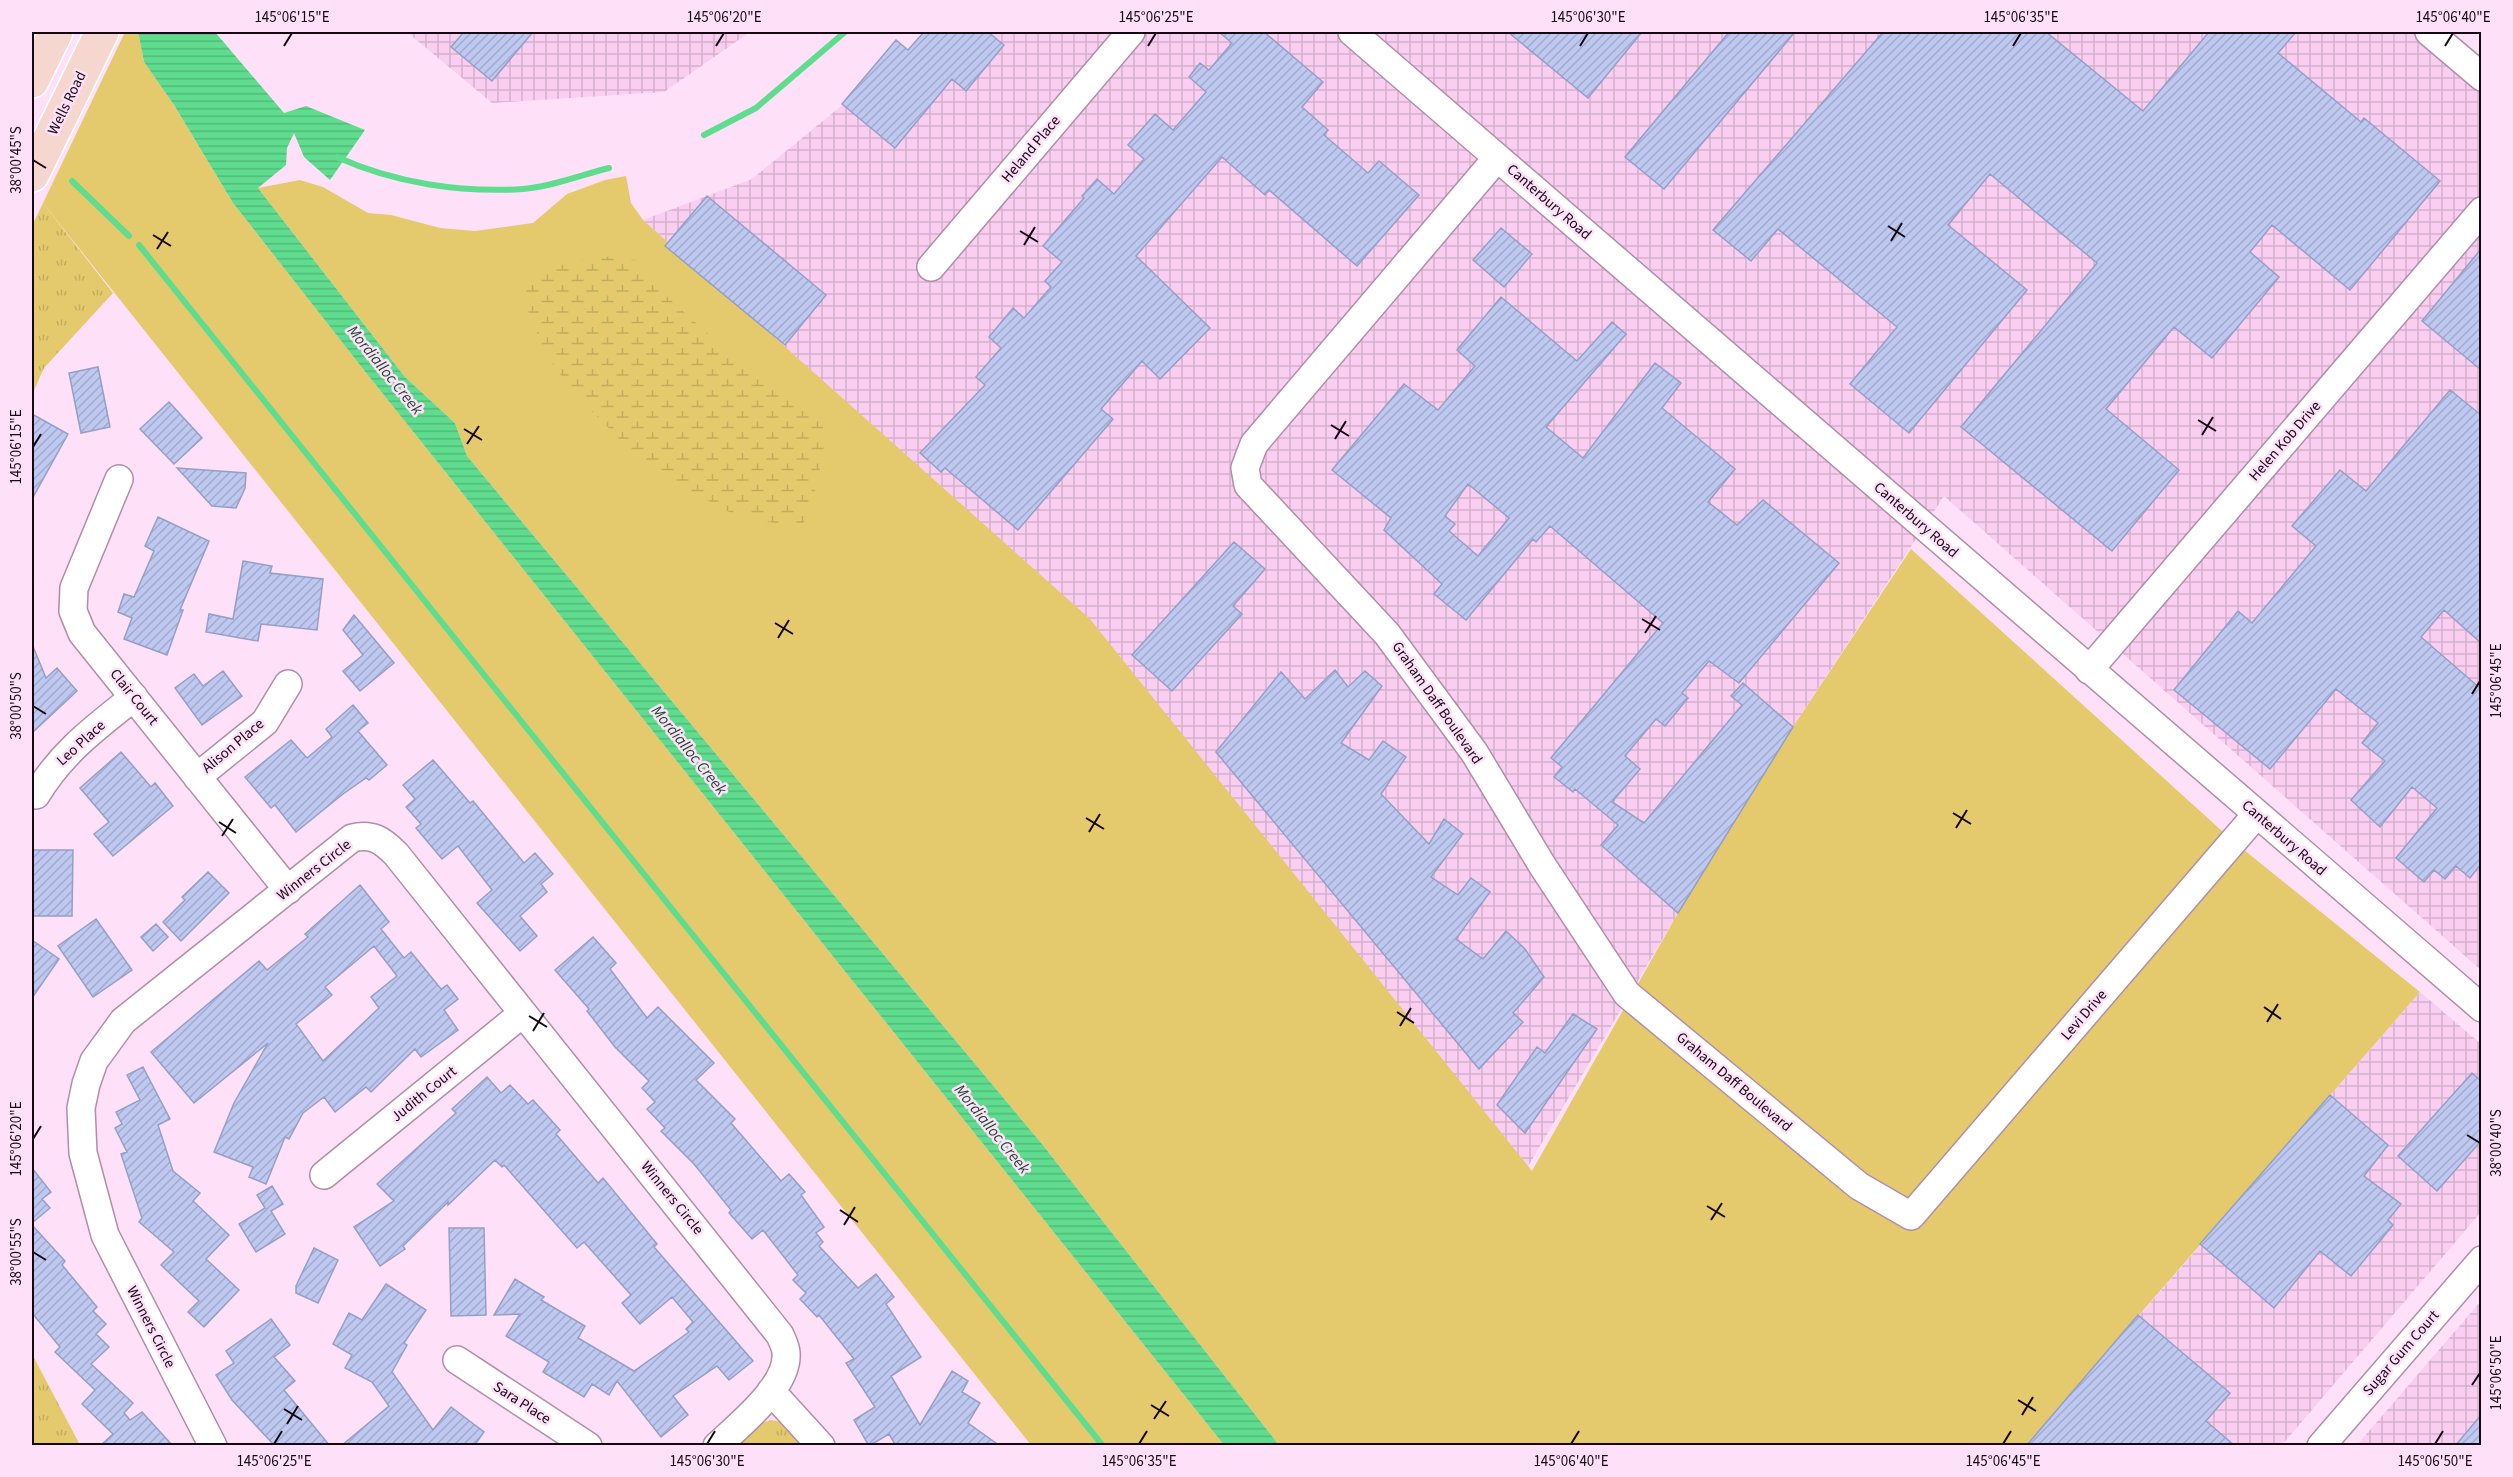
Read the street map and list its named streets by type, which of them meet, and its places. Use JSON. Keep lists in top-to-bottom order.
{
  "streets": {
    "main road": ["Wells Road"],
    "street": [
      "Heland Place",
      "Canterbury Road",
      "Helen Kob Drive",
      "Clair Court",
      "Graham Daff Boulevard",
      "Leo Place",
      "Alison Place",
      "Winners Circle",
      "Levi Drive",
      "Judith Court",
      "Sugar Gum Court",
      "Sara Place"
    ]
  },
  "crossings": [
    ["Canterbury Road", "Helen Kob Drive"],
    ["Canterbury Road", "Graham Daff Boulevard"],
    ["Canterbury Road", "Levi Drive"],
    ["Clair Court", "Leo Place"],
    ["Clair Court", "Alison Place"],
    ["Clair Court", "Winners Circle"],
    ["Graham Daff Boulevard", "Levi Drive"],
    ["Winners Circle", "Judith Court"]
  ],
  "water": ["Mordialloc Creek"],
  "coordinates": [
    "145°06'15\"E",
    "145°06'20\"E",
    "145°06'25\"E",
    "145°06'30\"E",
    "145°06'35\"E",
    "145°06'40\"E",
    "38°00'45\"S",
    "145°06'45\"E",
    "38°00'50\"S",
    "38°00'40\"S",
    "38°00'55\"S",
    "145°06'50\"E"
  ]
}
